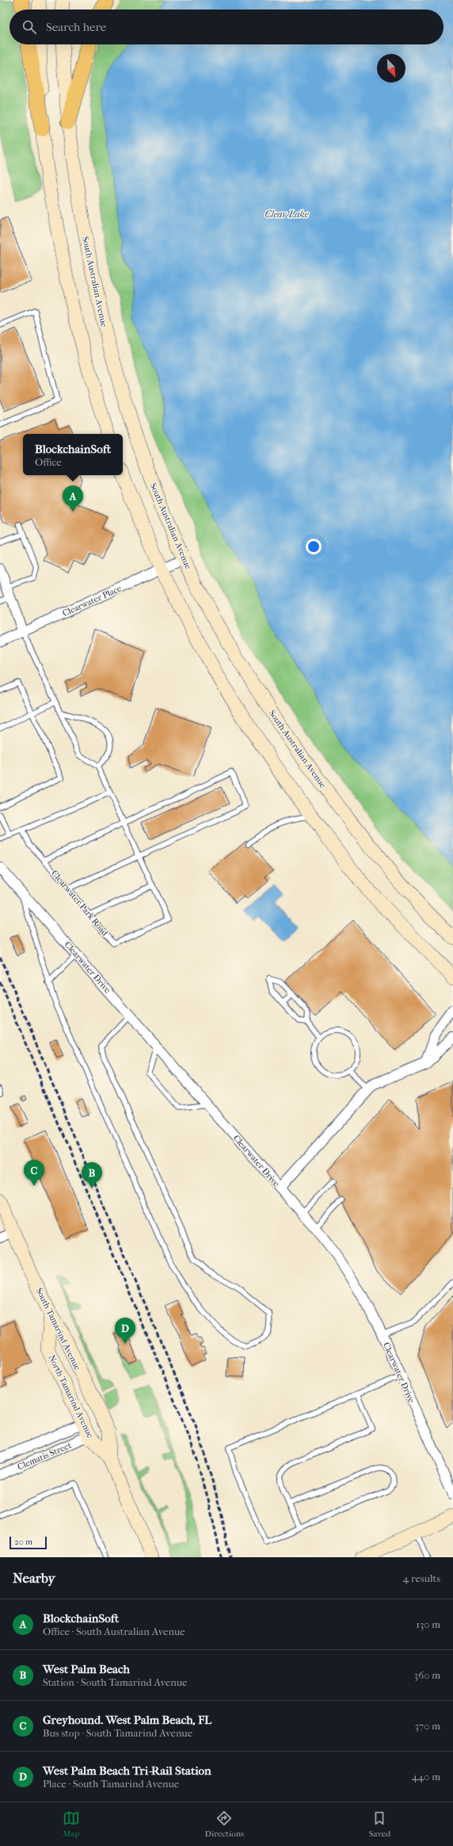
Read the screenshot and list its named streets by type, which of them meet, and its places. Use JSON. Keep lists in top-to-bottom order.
{
  "streets": {
    "main road": ["South Australian Avenue", "South Tamarind Avenue", "North Tamarind Avenue"],
    "street": ["Clearwater Place", "Clearwater Drive", "Clematis Street"],
    "lane": ["Clearwater Park Road"]
  },
  "crossings": [
    ["South Australian Avenue", "Clearwater Place"],
    ["South Tamarind Avenue", "North Tamarind Avenue"],
    ["North Tamarind Avenue", "Clematis Street"]
  ],
  "water": ["Clear Lake"],
  "scale_bar": "20 m",
  "north": "bottom right",
  "page": {
    "search": "Search here",
    "popup": ["BlockchainSoft", "Office"],
    "pins": [
      "A",
      "C",
      "B",
      "D"
    ],
    "scale": "20 m",
    "heading": ["Nearby", "4 results"],
    "list": [
      {
        "mark": "A",
        "name": "BlockchainSoft",
        "note": "Office · South Australian Avenue",
        "value": "130 m"
      },
      {
        "mark": "B",
        "name": "West Palm Beach",
        "note": "Station · South Tamarind Avenue",
        "value": "360 m"
      },
      {
        "mark": "C",
        "name": "Greyhound. West Palm Beach, FL",
        "note": "Bus stop · South Tamarind Avenue",
        "value": "370 m"
      },
      {
        "mark": "D",
        "name": "West Palm Beach Tri-Rail Station",
        "note": "Place · South Tamarind Avenue",
        "value": "440 m"
      }
    ],
    "nav": ["Map", "Directions", "Saved"]
  }
}
